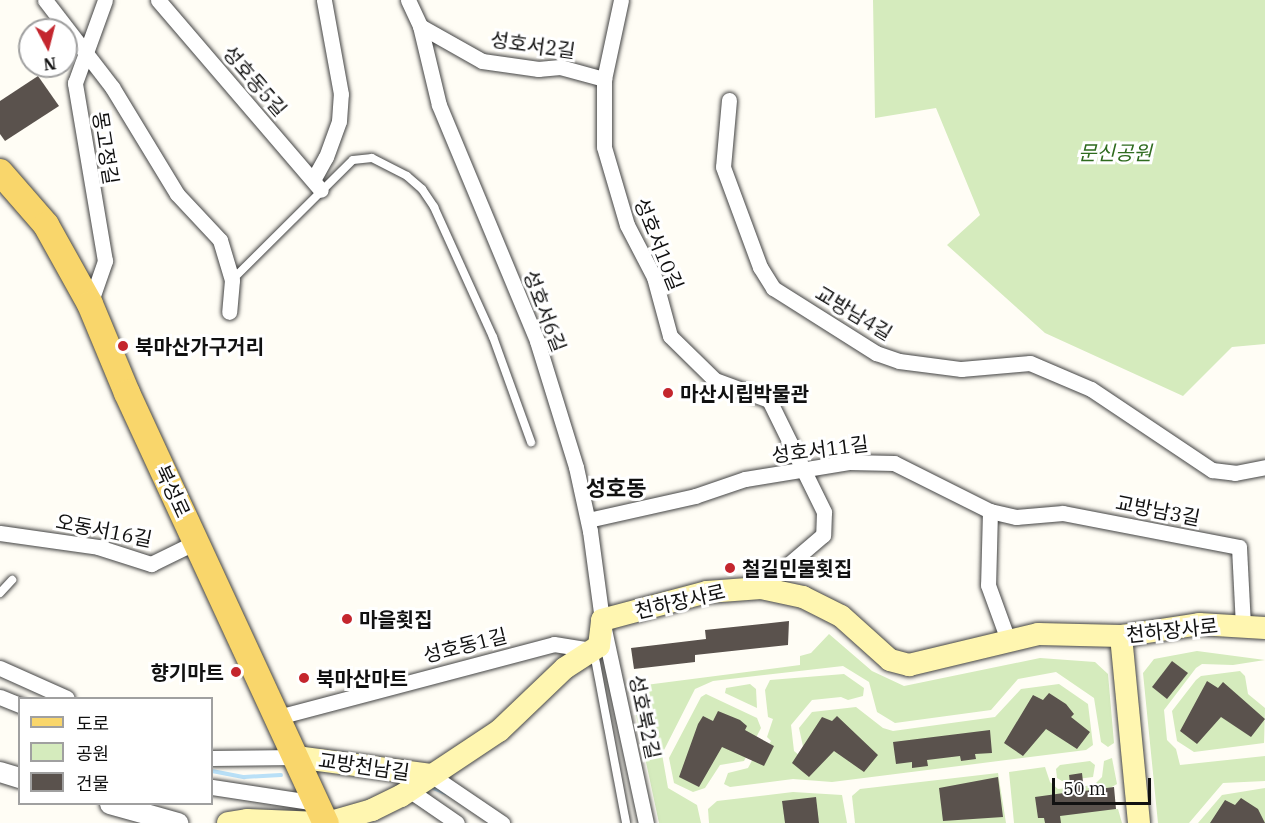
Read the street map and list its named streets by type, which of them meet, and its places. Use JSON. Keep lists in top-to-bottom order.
{
  "streets": {
    "main road": ["북성로", "천하장사로", "교방천남길"],
    "street": [
      "성호서2길",
      "성호동5길",
      "몽고정길",
      "성호서10길",
      "성호서6길",
      "교방남4길",
      "성호서11길",
      "교방남3길",
      "오동서16길",
      "성호동1길",
      "성호북2길"
    ]
  },
  "crossings": [
    ["성호서2길", "성호서10길"],
    ["성호서2길", "성호서6길"],
    ["몽고정길", "북성로"],
    ["성호서10길", "성호서11길"],
    ["성호서10길", "천하장사로"],
    ["성호서6길", "성호서11길"],
    ["성호서6길", "천하장사로"],
    ["성호서6길", "성호북2길"],
    ["성호서11길", "교방남3길"],
    ["북성로", "오동서16길"],
    ["북성로", "성호동1길"],
    ["북성로", "교방천남길"],
    ["교방남3길", "천하장사로"],
    ["천하장사로", "성호북2길"]
  ],
  "districts": ["성호동"],
  "parks": ["문신공원"],
  "places": [
    "북마산가구거리",
    "마산시립박물관",
    "철길민물횟집",
    "마을횟집",
    "향기마트",
    "북마산마트"
  ],
  "legend": ["도로", "공원", "건물"],
  "scale_bar": "50 m",
  "north": "bottom"
}
